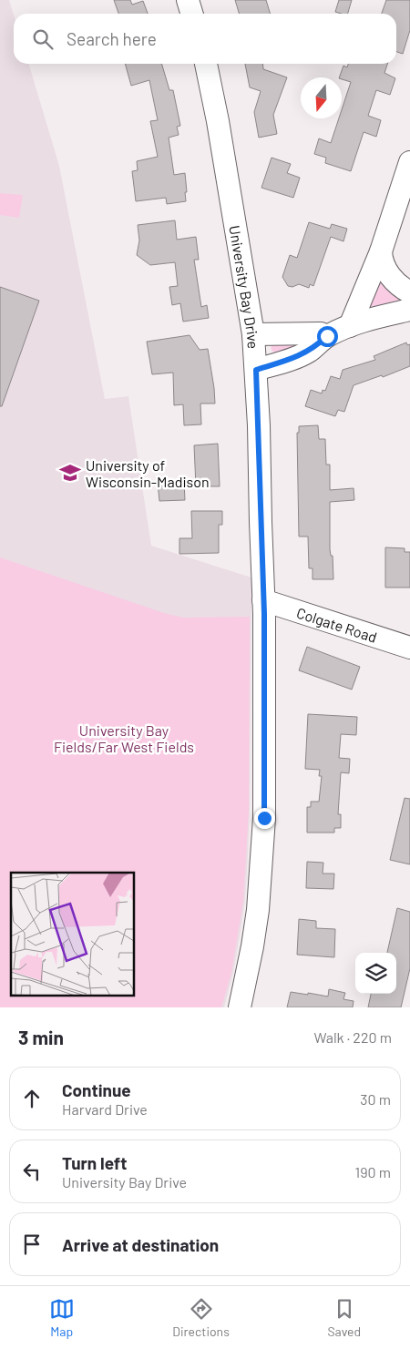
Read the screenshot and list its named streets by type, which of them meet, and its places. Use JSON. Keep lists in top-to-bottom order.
{
  "streets": {
    "street": ["University Bay Drive", "Colgate Road"]
  },
  "crossings": [
    ["University Bay Drive", "Colgate Road"]
  ],
  "parks": ["University Bay Fields/Far West Fields"],
  "places": {
    "school or university": ["University of Wisconsin-Madison"]
  },
  "north": "bottom",
  "page": {
    "search": "Search here",
    "heading": ["3 min", "Walk · 220 m"],
    "list": [
      ["Continue", "Harvard Drive", "30 m"],
      ["Turn left", "University Bay Drive", "190 m"],
      "Arrive at destination"
    ],
    "nav": ["Map", "Directions", "Saved"]
  }
}
